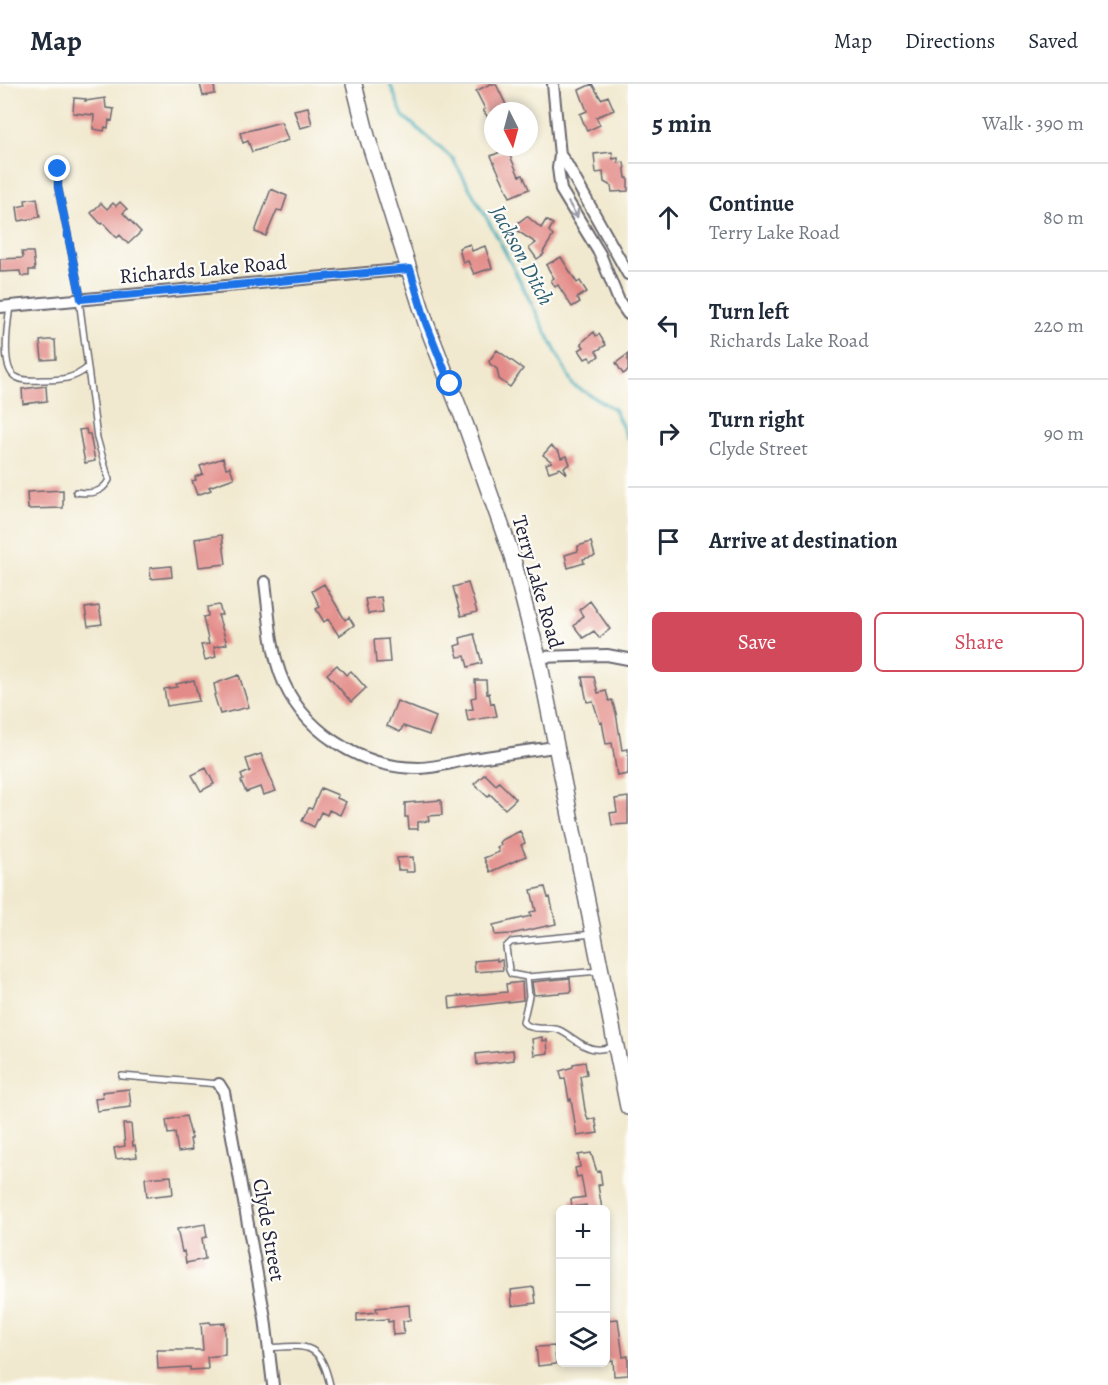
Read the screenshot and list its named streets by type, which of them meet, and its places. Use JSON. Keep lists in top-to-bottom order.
{
  "streets": {
    "main road": ["Terry Lake Road"],
    "street": ["Richards Lake Road", "Clyde Street"]
  },
  "crossings": [
    ["Richards Lake Road", "Terry Lake Road"]
  ],
  "water": ["Jackson Ditch"],
  "north": "bottom",
  "page": {
    "header": "Map",
    "nav": ["Map", "Directions", "Saved"],
    "heading": ["5 min", "Walk · 390 m"],
    "list": [
      ["Continue", "Terry Lake Road", "80 m"],
      ["Turn left", "Richards Lake Road", "220 m"],
      ["Turn right", "Clyde Street", "90 m"],
      "Arrive at destination"
    ],
    "buttons": ["Save", "Share"],
    "map_buttons": ["+", "−"]
  }
}
